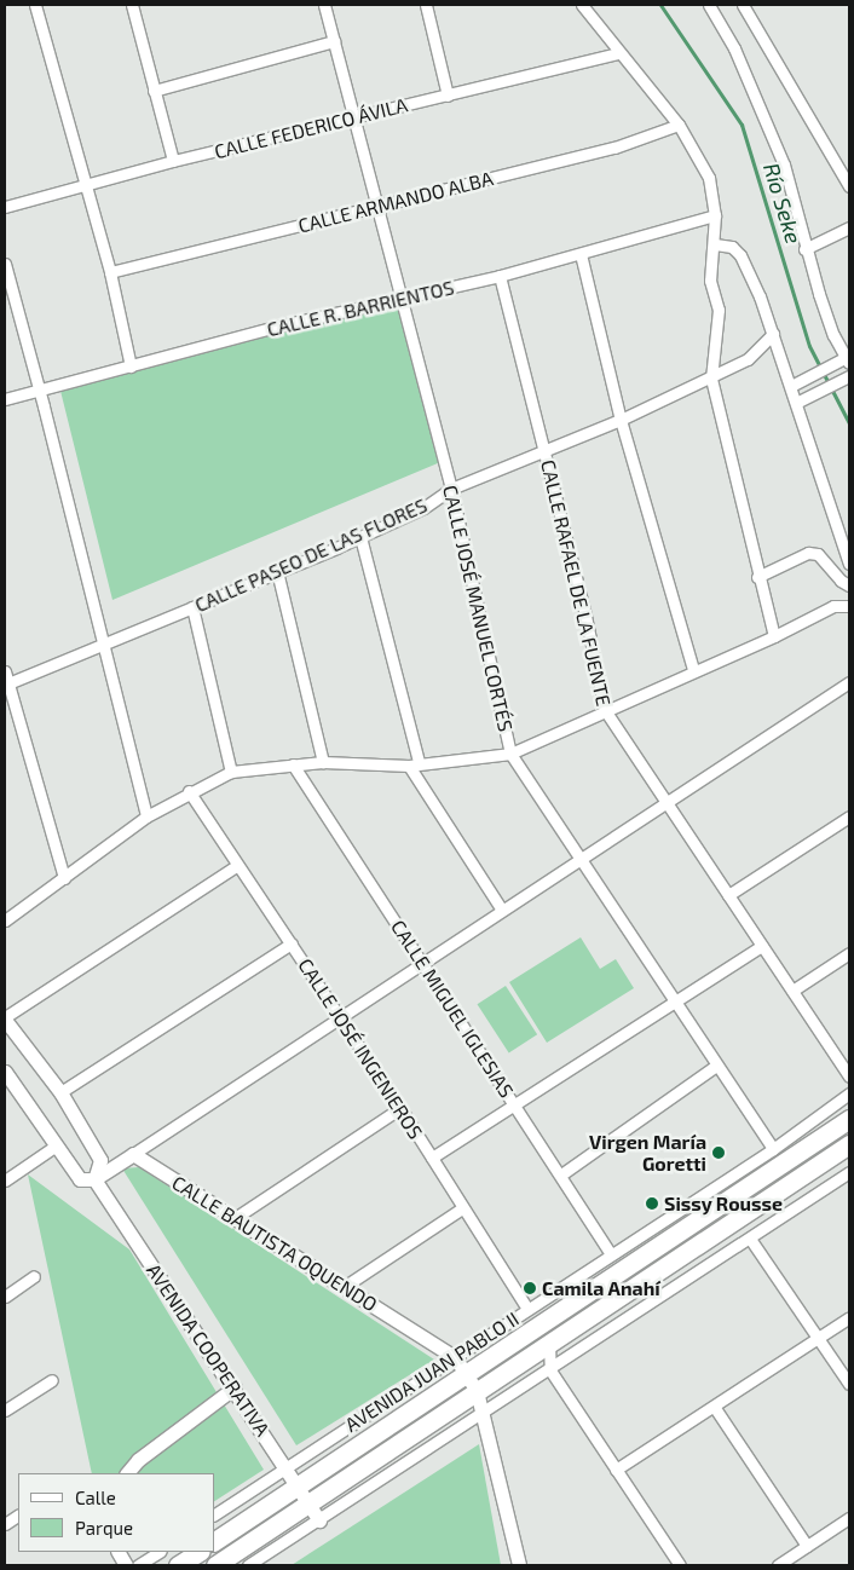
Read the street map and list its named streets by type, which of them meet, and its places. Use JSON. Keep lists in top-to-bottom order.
{
  "streets": {
    "highway": ["AVENIDA JUAN PABLO II"],
    "street": [
      "CALLE FEDERICO ÁVILA",
      "CALLE ARMANDO ALBA",
      "CALLE R. BARRIENTOS",
      "CALLE PASEO DE LAS FLORES",
      "CALLE RAFAEL DE LA FUENTE",
      "CALLE JOSÉ MANUEL CORTÉS",
      "CALLE MIGUEL IGLESIAS",
      "CALLE JOSÉ INGENIEROS",
      "CALLE BAUTISTA OQUENDO",
      "AVENIDA COOPERATIVA"
    ]
  },
  "crossings": [
    ["CALLE FEDERICO ÁVILA", "CALLE JOSÉ MANUEL CORTÉS"],
    ["CALLE ARMANDO ALBA", "CALLE JOSÉ MANUEL CORTÉS"],
    ["CALLE R. BARRIENTOS", "CALLE RAFAEL DE LA FUENTE"],
    ["CALLE R. BARRIENTOS", "CALLE JOSÉ MANUEL CORTÉS"],
    ["CALLE PASEO DE LAS FLORES", "CALLE RAFAEL DE LA FUENTE"],
    ["CALLE PASEO DE LAS FLORES", "CALLE JOSÉ MANUEL CORTÉS"],
    ["CALLE JOSÉ MANUEL CORTÉS", "AVENIDA JUAN PABLO II"],
    ["CALLE MIGUEL IGLESIAS", "AVENIDA JUAN PABLO II"],
    ["CALLE JOSÉ INGENIEROS", "AVENIDA JUAN PABLO II"],
    ["CALLE BAUTISTA OQUENDO", "AVENIDA JUAN PABLO II"],
    ["AVENIDA COOPERATIVA", "AVENIDA JUAN PABLO II"]
  ],
  "water": ["Río Seke"],
  "places": ["Virgen María Goretti", "Sissy Rousse", "Camila Anahí"],
  "legend": ["Calle", "Parque"]
}
